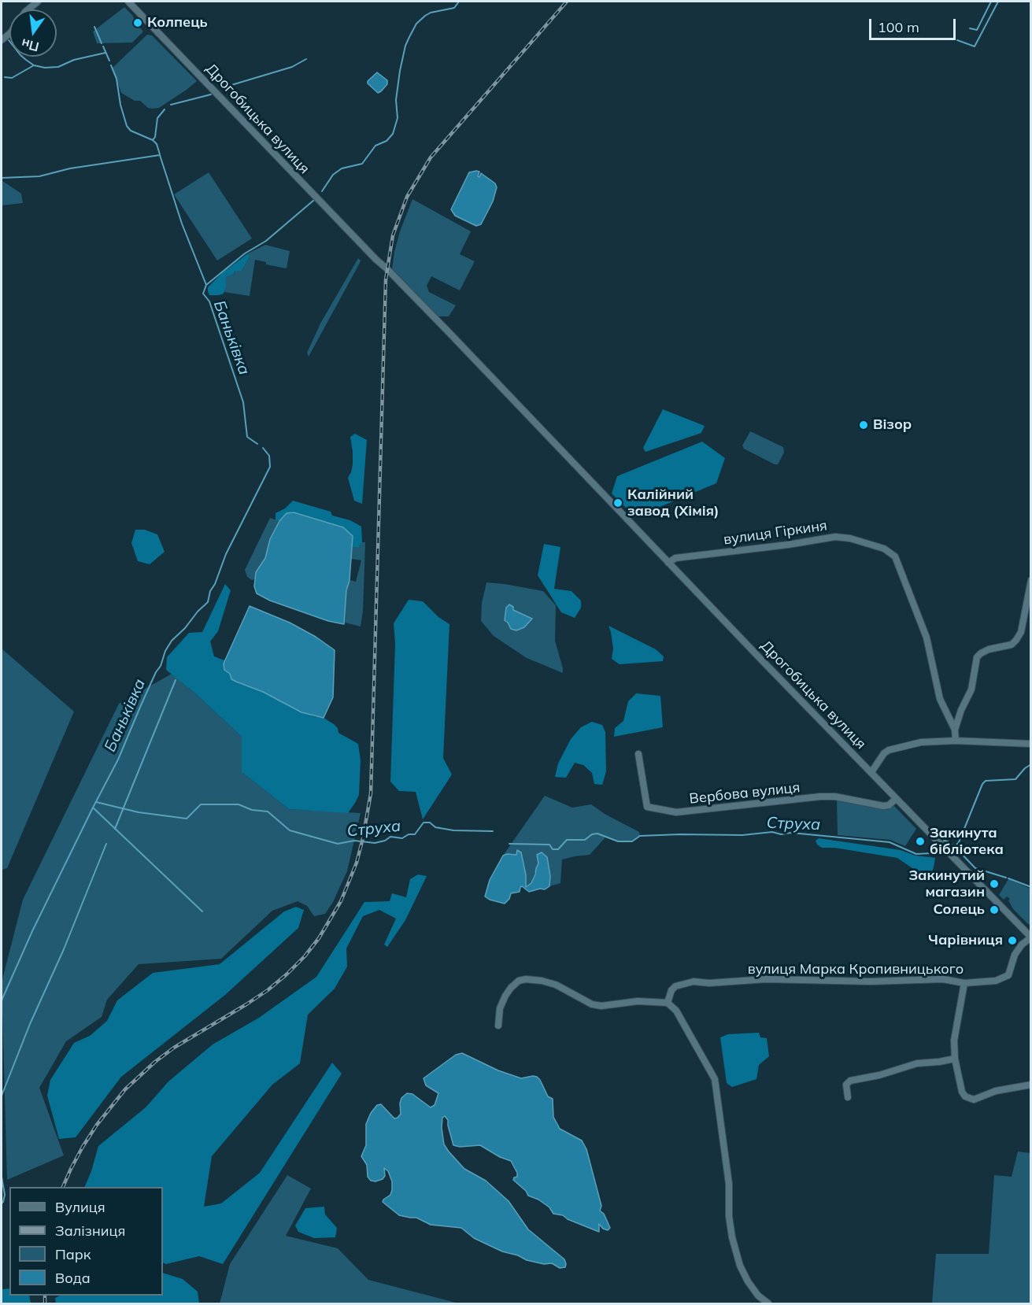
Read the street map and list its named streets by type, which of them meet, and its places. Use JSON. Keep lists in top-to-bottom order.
{
  "streets": {
    "street": [
      "Дрогобицька вулиця",
      "вулиця Гіркиня",
      "Вербова вулиця",
      "вулиця Марка Кропивницького"
    ]
  },
  "crossings": [
    ["Дрогобицька вулиця", "вулиця Гіркиня"],
    ["Дрогобицька вулиця", "Вербова вулиця"],
    ["Дрогобицька вулиця", "вулиця Марка Кропивницького"]
  ],
  "water": ["Баньківка", "Струха"],
  "places": [
    "Колпець",
    "Візор",
    "Калійний завод (Хімія)",
    "Закинута бібліотека",
    "Закинутий магазин",
    "Солець",
    "Чарівниця"
  ],
  "legend": [
    "Вулиця",
    "Залізниця",
    "Парк",
    "Вода"
  ],
  "scale_bar": "100 m",
  "north": "bottom"
}
